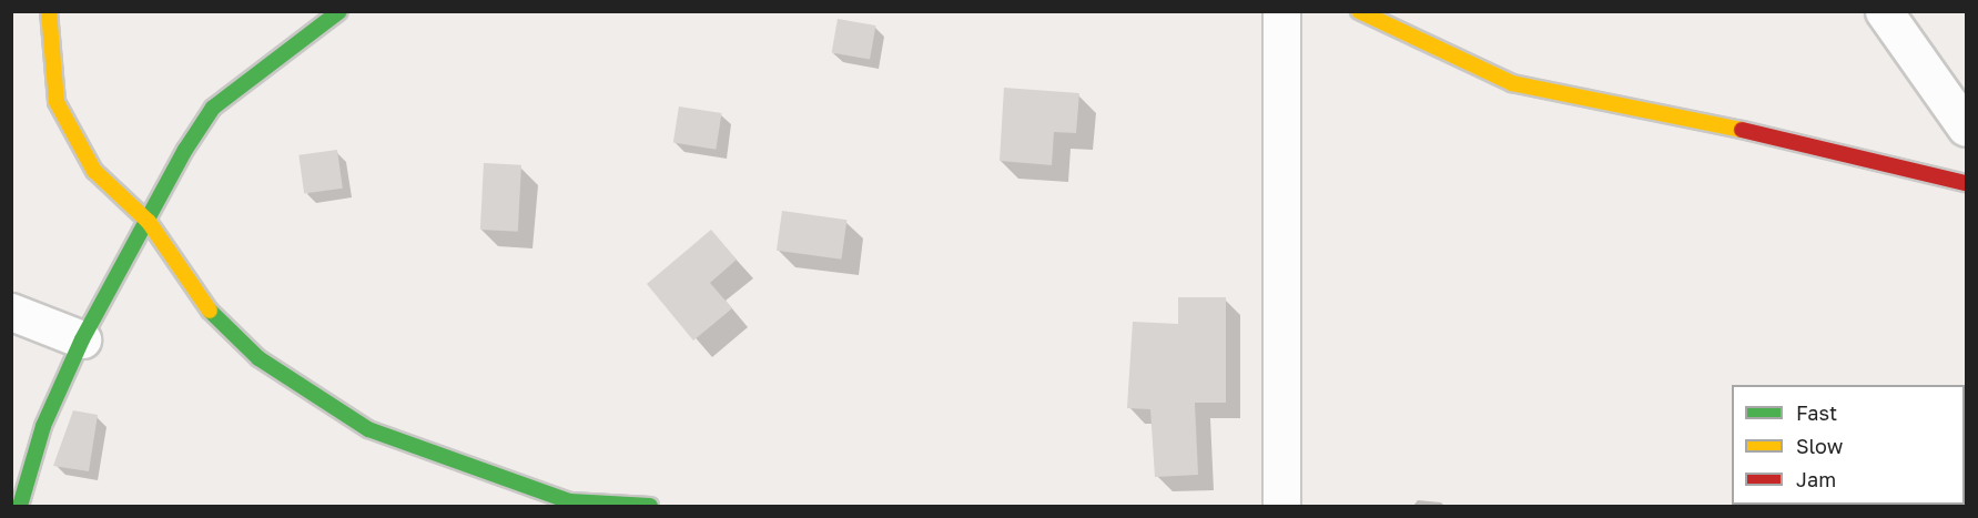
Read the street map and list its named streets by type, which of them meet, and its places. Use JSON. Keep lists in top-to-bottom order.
{
  "legend": ["Fast", "Slow", "Jam"]
}
